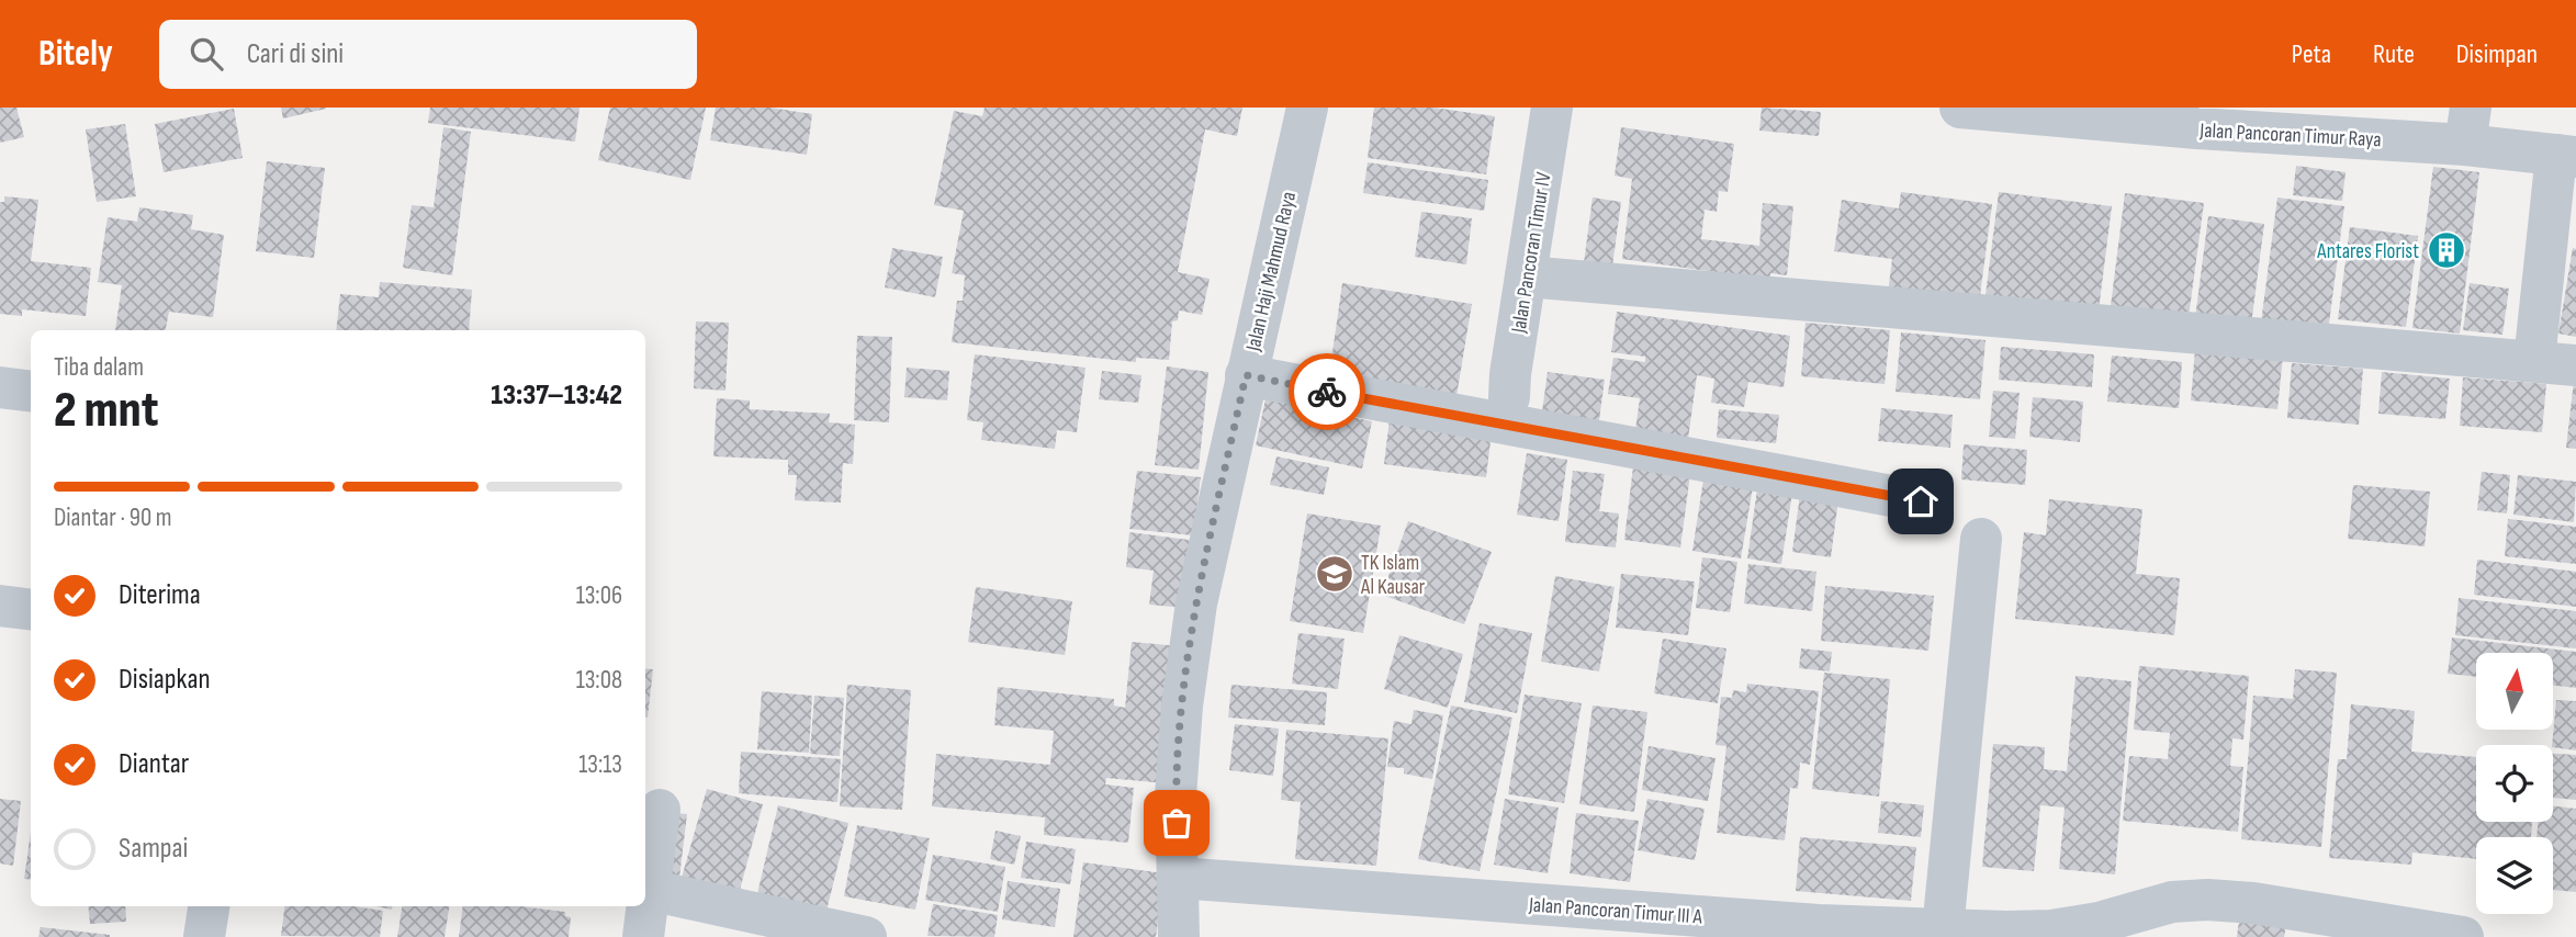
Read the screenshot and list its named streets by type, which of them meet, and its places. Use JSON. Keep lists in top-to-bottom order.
{
  "streets": {
    "street": [
      "Jalan Pancoran Timur Raya",
      "Jalan Pancoran Timur IV",
      "Jalan Haji Mahmud Raya",
      "Jalan Pancoran Timur III A"
    ]
  },
  "crossings": [
    ["Jalan Haji Mahmud Raya", "Jalan Pancoran Timur III A"]
  ],
  "places": {
    "building": ["Antares Florist"],
    "school or university": ["TK Islam Al Kausar"]
  },
  "north": "top",
  "page": {
    "header": "Bitely",
    "search": "Cari di sini",
    "nav": ["Peta", "Rute", "Disimpan"],
    "heading": ["2 mnt", "Tiba dalam", "13:37–13:42"],
    "bar": "Diantar · 90 m",
    "list": [
      ["Diterima", "13:06"],
      ["Disiapkan", "13:08"],
      ["Diantar", "13:13"],
      "Sampai"
    ]
  }
}
